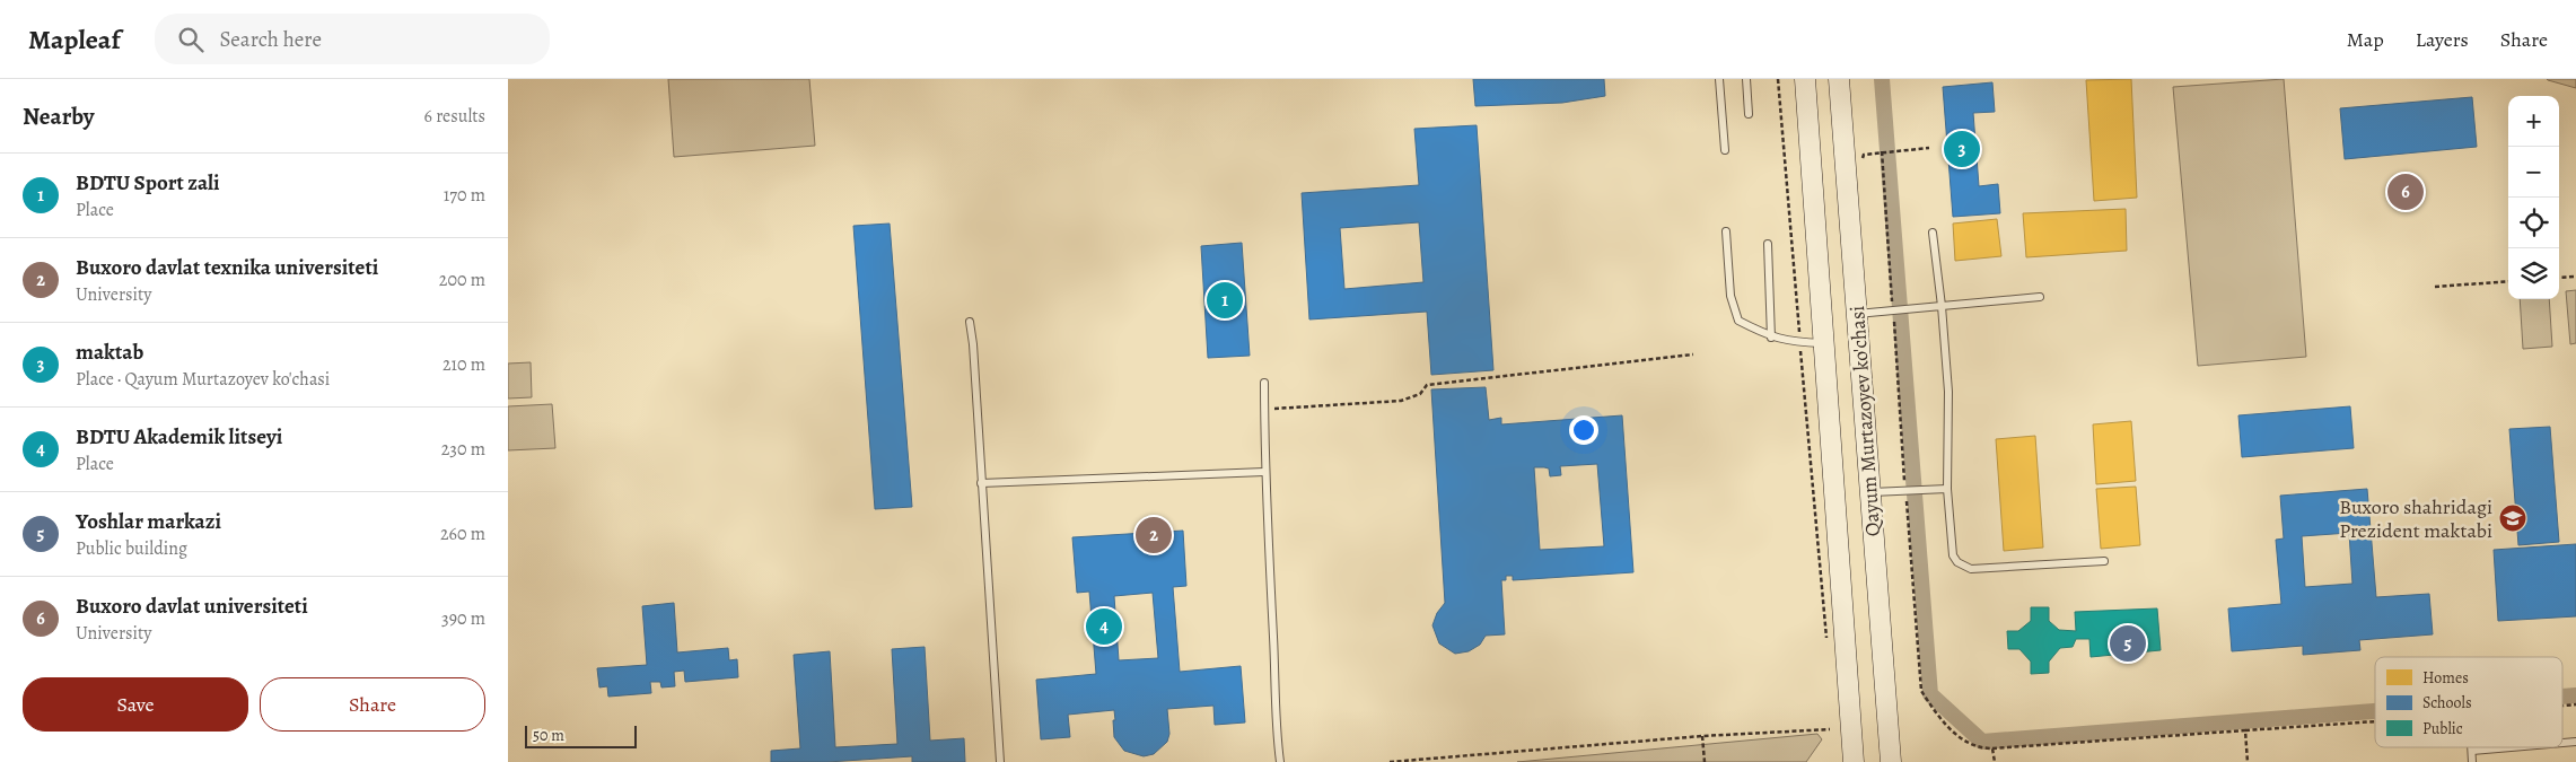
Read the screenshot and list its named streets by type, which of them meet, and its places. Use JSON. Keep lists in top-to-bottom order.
{
  "streets": {
    "street": ["Qayum Murtazoyev ko'chasi"]
  },
  "places": {
    "school or university": ["Buxoro shahridagi Prezident maktabi"]
  },
  "legend": ["Homes", "Schools", "Public"],
  "scale_bar": "50 m",
  "page": {
    "header": "Mapleaf",
    "search": "Search here",
    "nav": ["Map", "Layers", "Share"],
    "heading": ["Nearby", "6 results"],
    "map_buttons": ["+", "−"],
    "pins": [
      "3",
      "6",
      "1",
      "2",
      "4",
      "5"
    ],
    "list": [
      {
        "mark": "1",
        "name": "BDTU Sport zali",
        "note": "Place",
        "value": "170 m"
      },
      {
        "mark": "2",
        "name": "Buxoro davlat texnika universiteti",
        "note": "University",
        "value": "200 m"
      },
      {
        "mark": "3",
        "name": "maktab",
        "note": "Place · Qayum Murtazoyev ko'chasi",
        "value": "210 m"
      },
      {
        "mark": "4",
        "name": "BDTU Akademik litseyi",
        "note": "Place",
        "value": "230 m"
      },
      {
        "mark": "5",
        "name": "Yoshlar markazi",
        "note": "Public building",
        "value": "260 m"
      },
      {
        "mark": "6",
        "name": "Buxoro davlat universiteti",
        "note": "University",
        "value": "390 m"
      }
    ],
    "buttons": ["Save", "Share"],
    "scale": "50 m"
  }
}
